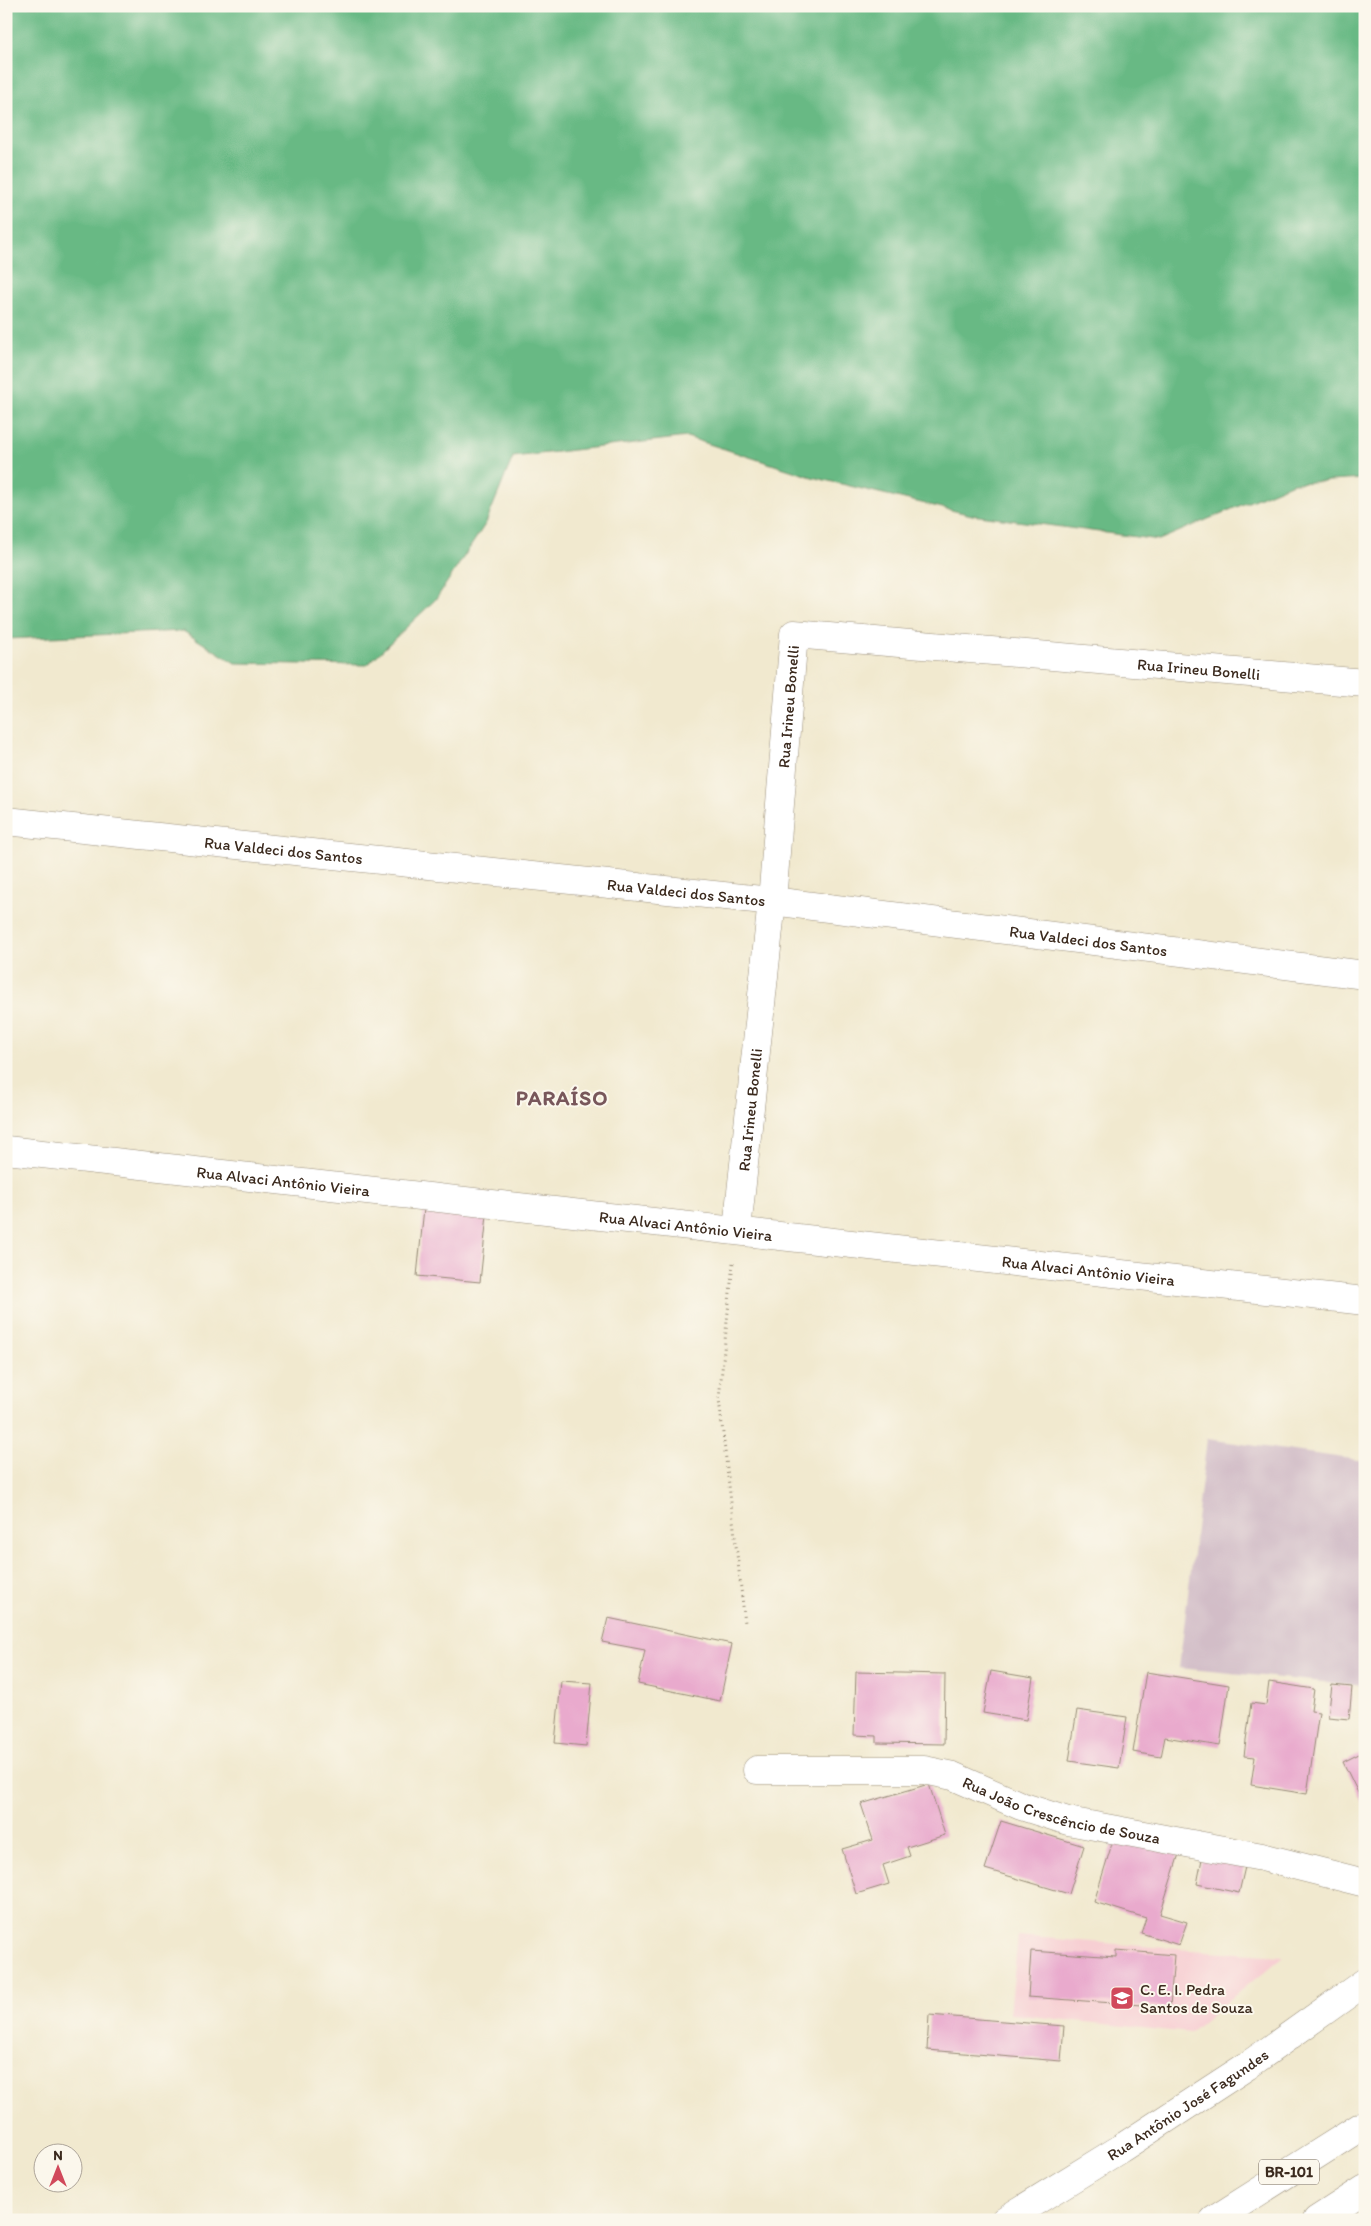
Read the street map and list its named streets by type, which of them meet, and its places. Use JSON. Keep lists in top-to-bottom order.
{
  "streets": {
    "main road": [
      "Rua Irineu Bonelli",
      "Rua Valdeci dos Santos",
      "Rua Alvaci Antônio Vieira",
      "Rua João Crescêncio de Souza",
      "Rua Antônio José Fagundes",
      "BR-101"
    ]
  },
  "crossings": [
    ["Rua Irineu Bonelli", "Rua Valdeci dos Santos"],
    ["Rua Irineu Bonelli", "Rua Alvaci Antônio Vieira"]
  ],
  "districts": ["PARAÍSO"],
  "places": {
    "school or university": ["C. E. I. Pedra Santos de Souza"]
  },
  "north": "top"
}
